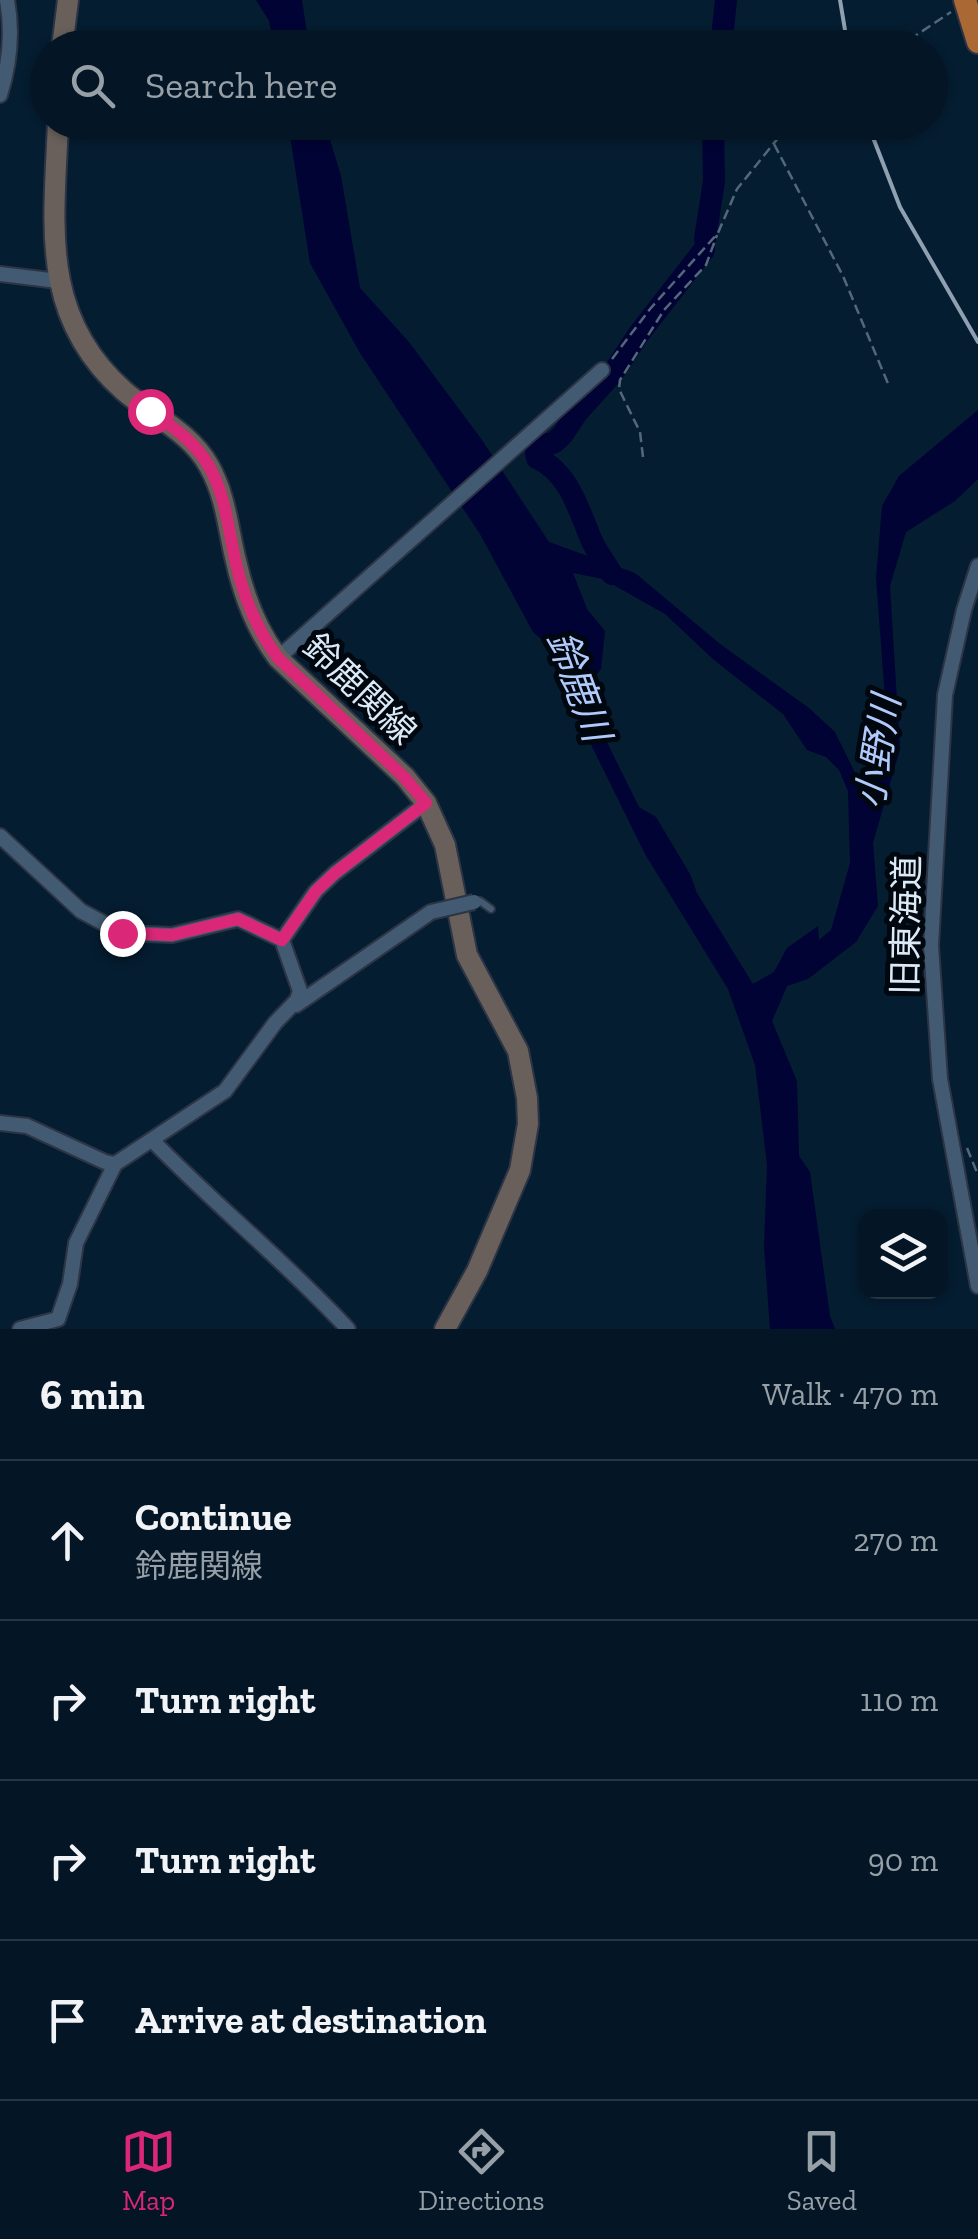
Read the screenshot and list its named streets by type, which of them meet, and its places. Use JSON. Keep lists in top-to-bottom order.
{
  "streets": {
    "main road": ["鈴鹿関線"],
    "street": ["旧東海道"]
  },
  "water": ["鈴鹿川", "小野川"],
  "page": {
    "search": "Search here",
    "heading": ["6 min", "Walk · 470 m"],
    "list": [
      ["Continue", "鈴鹿関線", "270 m"],
      ["Turn right", "110 m"],
      ["Turn right", "90 m"],
      "Arrive at destination"
    ],
    "nav": ["Map", "Directions", "Saved"]
  }
}
